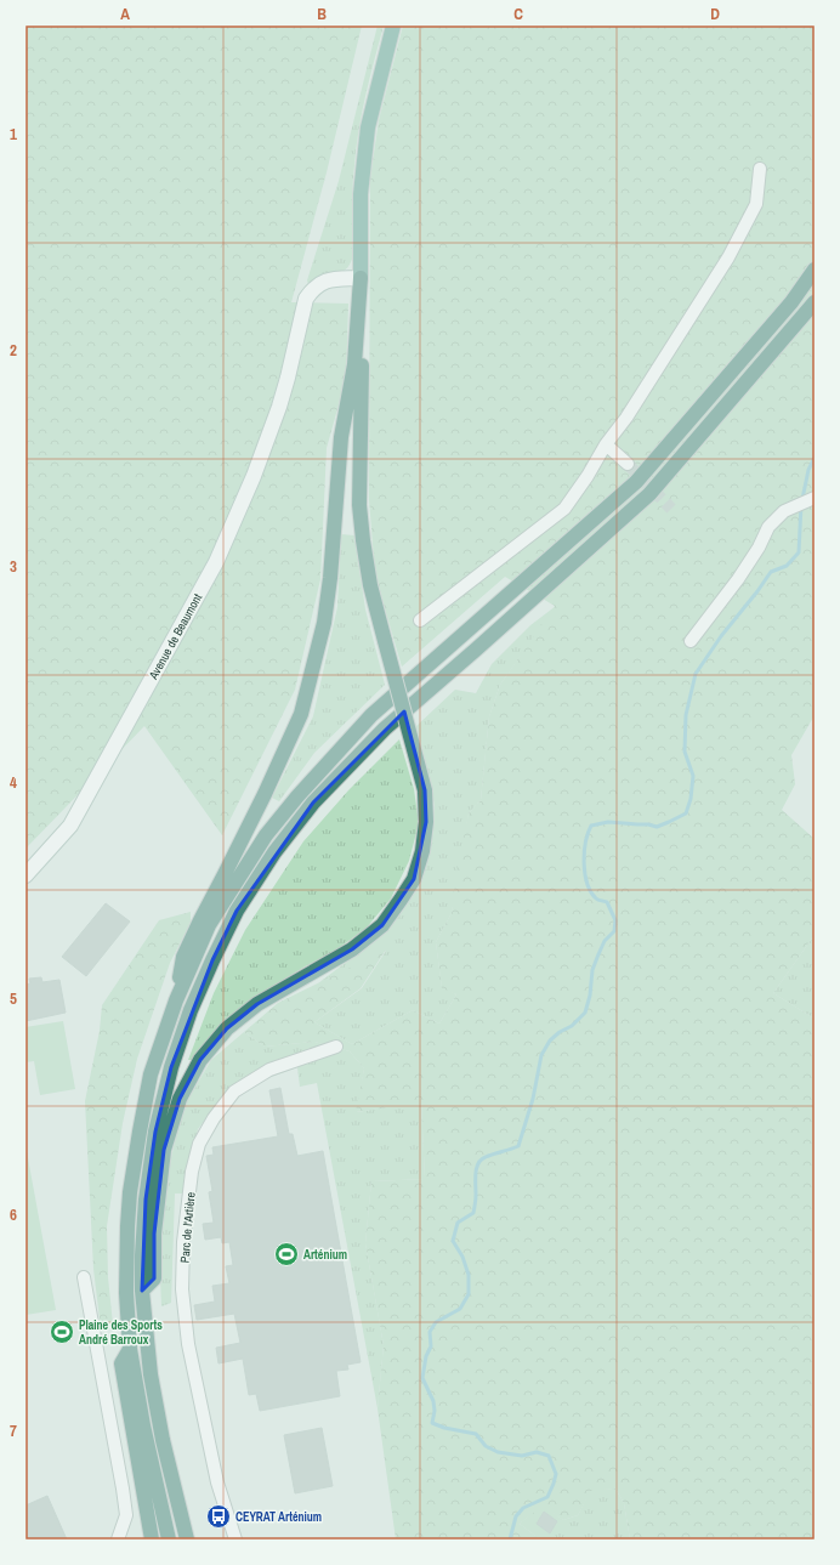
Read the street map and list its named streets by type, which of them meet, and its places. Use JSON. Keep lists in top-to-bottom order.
{
  "streets": {
    "main road": ["Avenue de Beaumont"],
    "street": ["Parc de l'Artière"]
  },
  "places": {
    "sports": ["Arténium", "Plaine des Sports André Barroux"],
    "bus stop": ["CEYRAT Arténium"]
  },
  "grid": {
    "columns": [
      "A",
      "B",
      "C",
      "D"
    ],
    "rows": [
      "1",
      "2",
      "3",
      "4",
      "5",
      "6",
      "7"
    ]
  }
}
